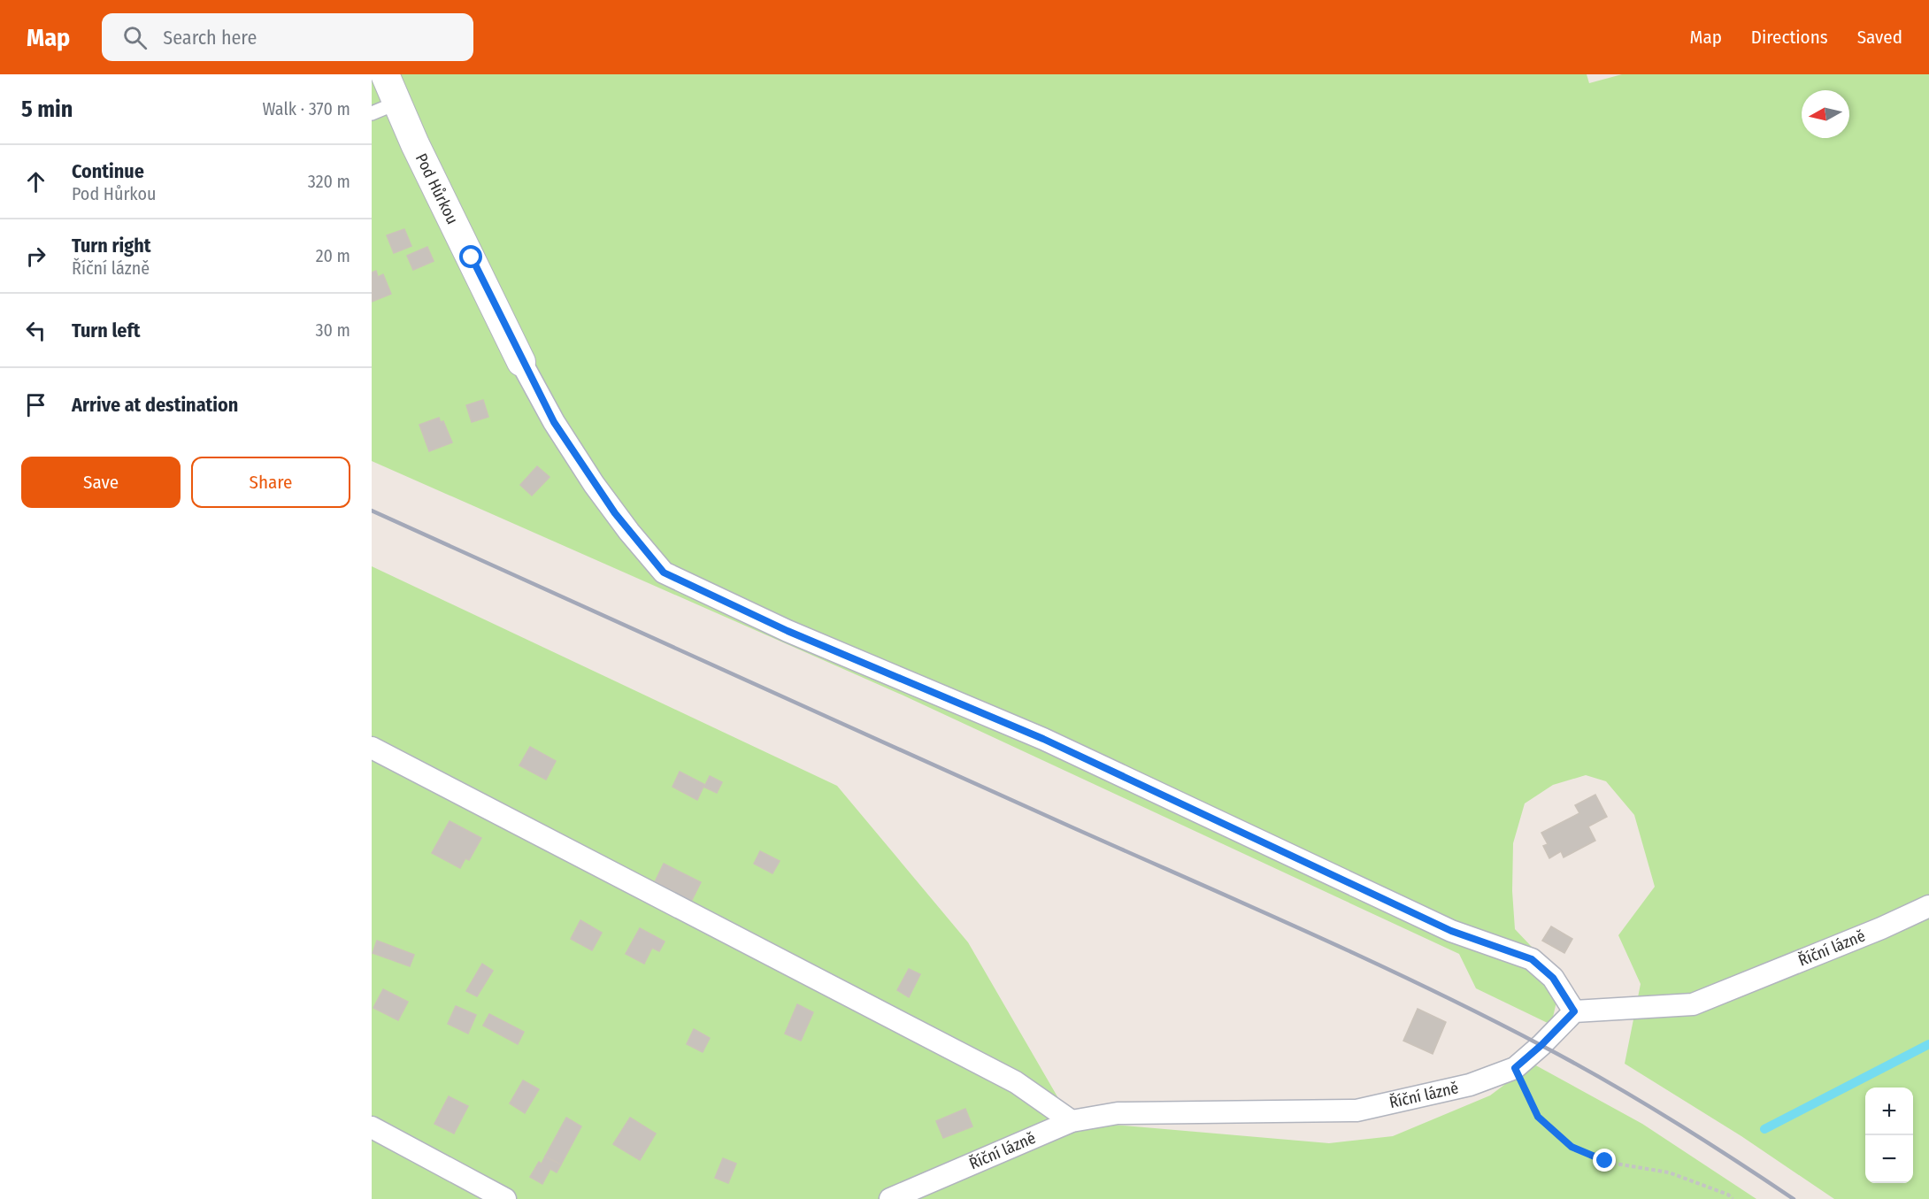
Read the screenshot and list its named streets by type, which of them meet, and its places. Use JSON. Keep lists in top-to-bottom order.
{
  "streets": {
    "street": ["Pod Hůrkou", "Říční lázně"]
  },
  "crossings": [
    ["Pod Hůrkou", "Říční lázně"]
  ],
  "north": "left",
  "page": {
    "header": "Map",
    "search": "Search here",
    "nav": ["Map", "Directions", "Saved"],
    "heading": ["5 min", "Walk · 370 m"],
    "list": [
      ["Continue", "Pod Hůrkou", "320 m"],
      ["Turn right", "Říční lázně", "20 m"],
      ["Turn left", "30 m"],
      "Arrive at destination"
    ],
    "buttons": ["Save", "Share"],
    "map_buttons": ["+", "−"]
  }
}
